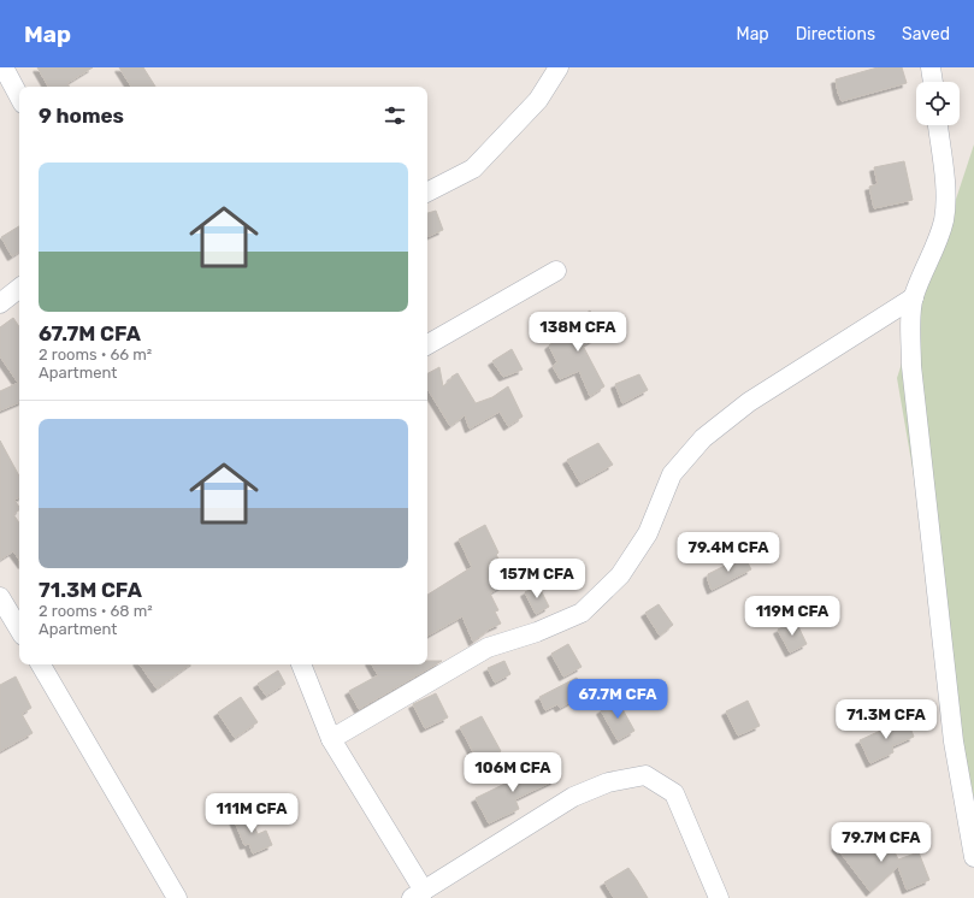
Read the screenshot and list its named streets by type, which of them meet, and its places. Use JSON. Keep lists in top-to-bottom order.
{
  "page": {
    "header": "Map",
    "nav": ["Map", "Directions", "Saved"],
    "heading": "9 homes",
    "list": [
      {
        "name": "67.7M CFA",
        "note": "2 rooms · 66 m² · Apartment"
      },
      {
        "name": "71.3M CFA",
        "note": "2 rooms · 68 m² · Apartment"
      }
    ],
    "price": [
      "138M CFA",
      "79.4M CFA",
      "157M CFA",
      "119M CFA",
      "67.7M CFA",
      "71.3M CFA",
      "106M CFA",
      "111M CFA",
      "79.7M CFA"
    ]
  }
}
